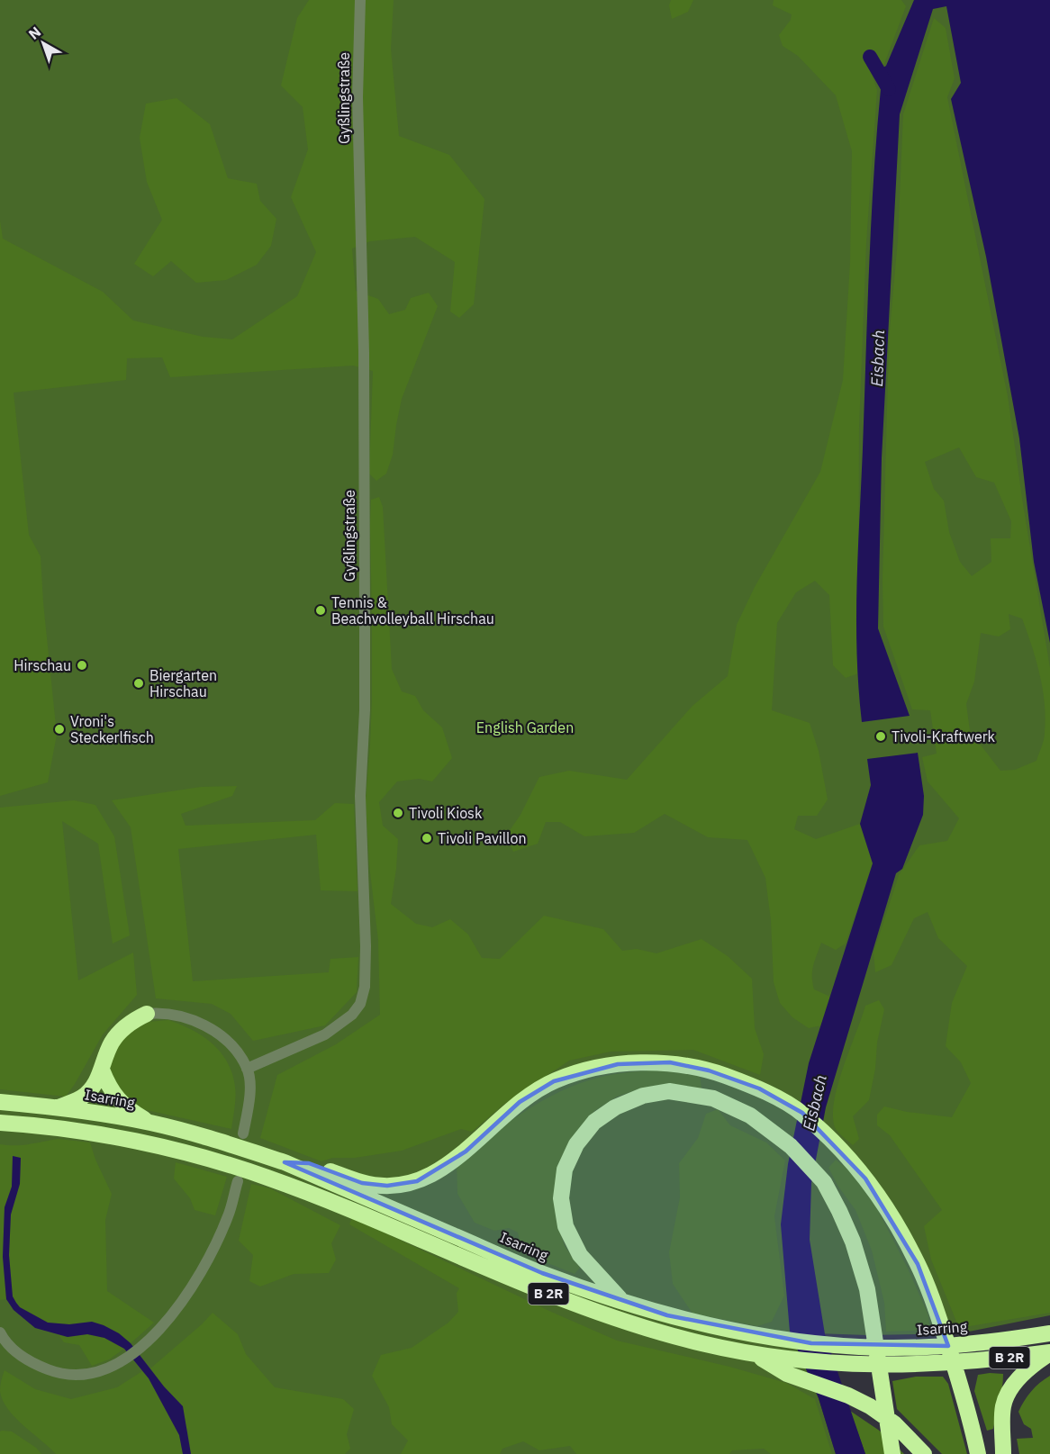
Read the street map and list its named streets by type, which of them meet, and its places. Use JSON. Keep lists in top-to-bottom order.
{
  "streets": {
    "highway": ["Isarring", "B 2R"],
    "street": ["Gyßlingstraße"]
  },
  "water": ["Eisbach"],
  "parks": ["English Garden"],
  "places": [
    "Tennis & Beachvolleyball Hirschau",
    "Hirschau",
    "Biergarten Hirschau",
    "Vroni's Steckerlfisch",
    "Tivoli-Kraftwerk",
    "Tivoli Kiosk",
    "Tivoli Pavillon"
  ],
  "north": "top left"
}
